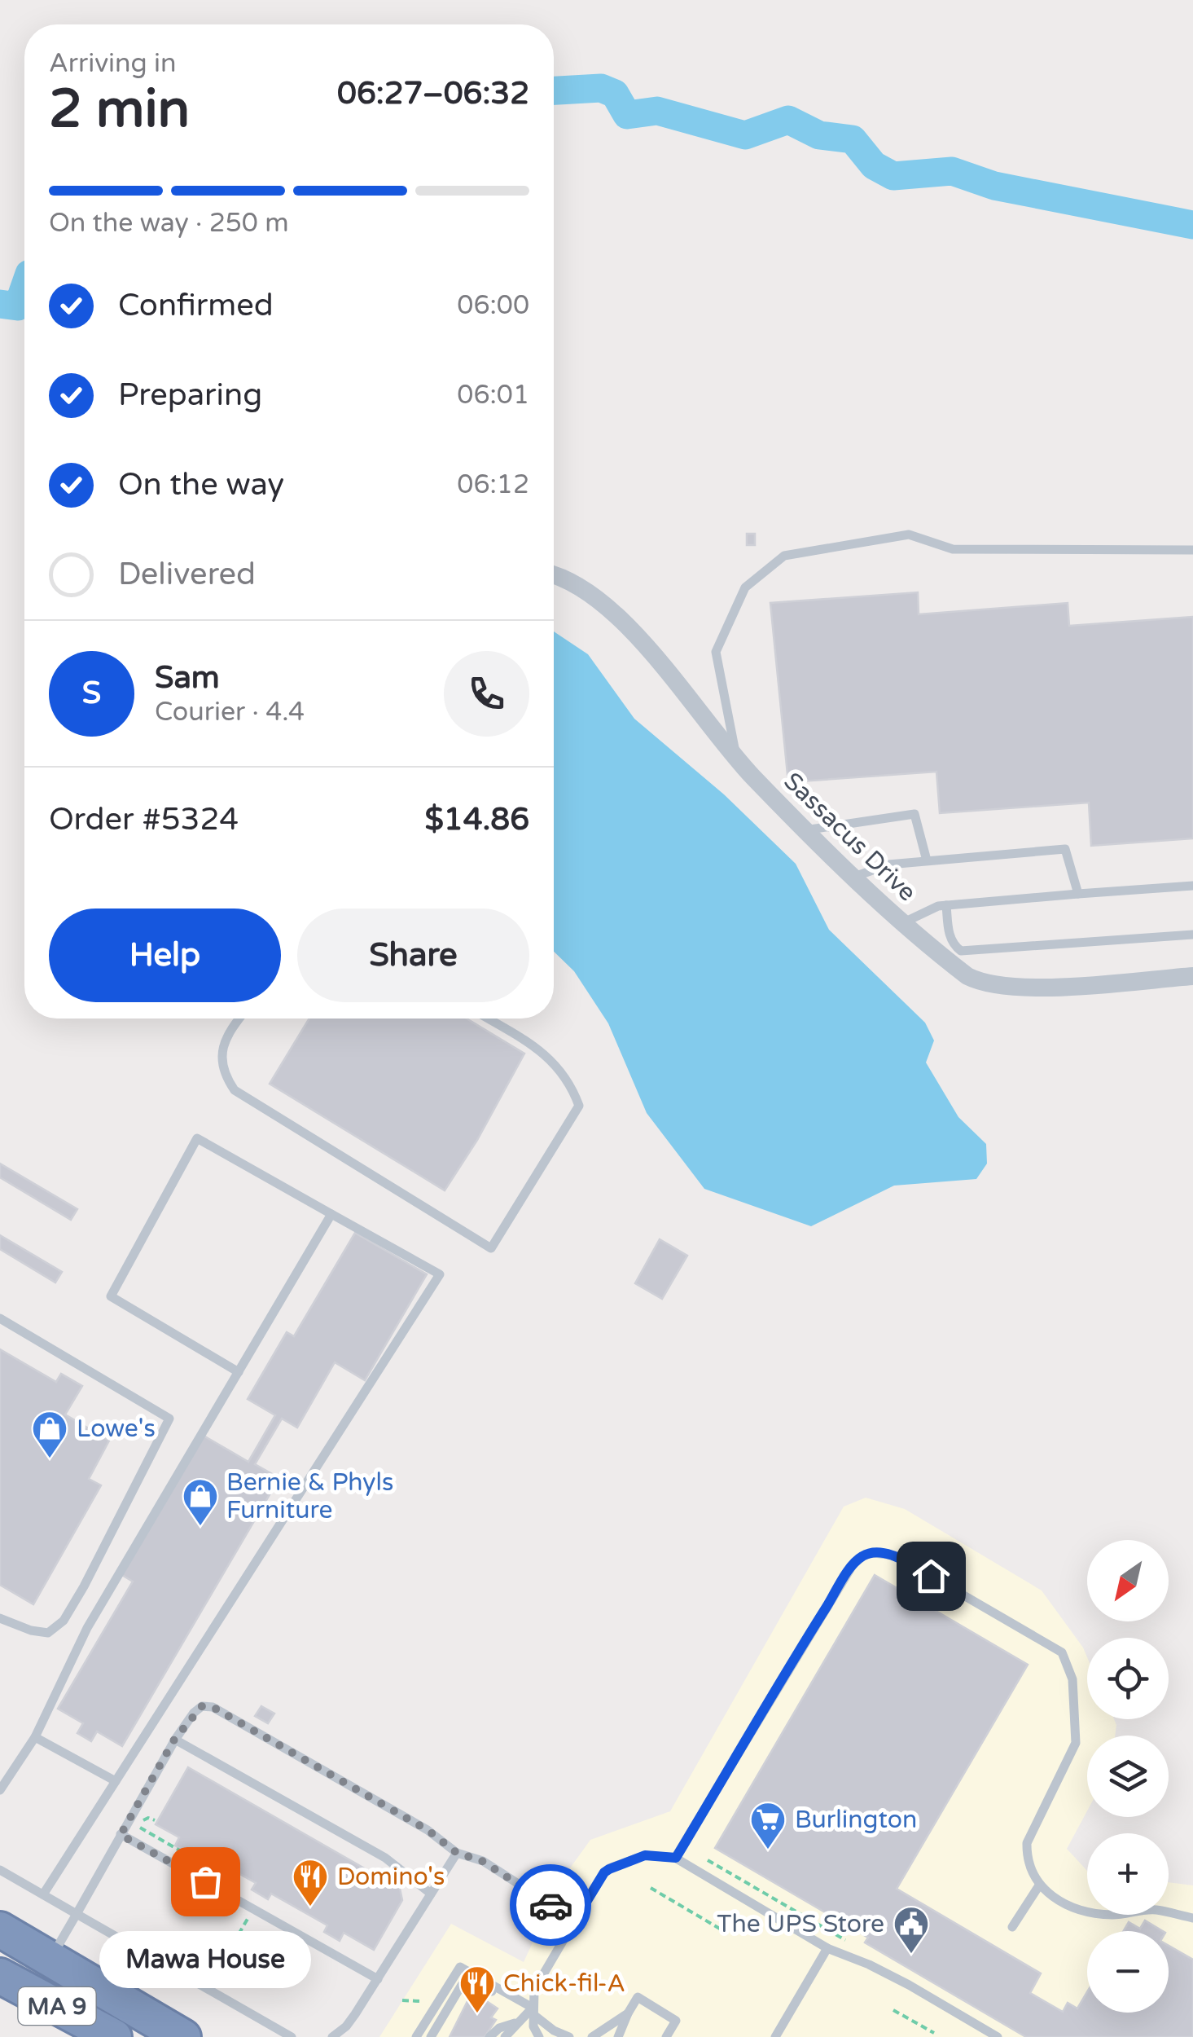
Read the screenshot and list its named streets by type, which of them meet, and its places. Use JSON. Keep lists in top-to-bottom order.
{
  "streets": {
    "highway": ["MA 9"],
    "street": ["Sassacus Drive"]
  },
  "places": {
    "shop": ["Lowe's", "Bernie & Phyls Furniture"],
    "supermarket": ["Burlington"],
    "other": ["Mawa House"],
    "restaurant": ["Domino's", "Chick-fil-A"],
    "public building": ["The UPS Store"]
  },
  "north": "bottom left",
  "page": {
    "heading": ["2 min", "Arriving in", "06:27–06:32"],
    "panel": [
      "Sam",
      "Courier · 4.4",
      "Order #5324",
      "$14.86"
    ],
    "bar": "On the way · 250 m",
    "list": [
      ["Confirmed", "06:00"],
      ["Preparing", "06:01"],
      ["On the way", "06:12"],
      "Delivered"
    ],
    "round": "S",
    "buttons": ["Help", "Share"],
    "map_buttons": ["+", "−"],
    "bubble": "Mawa House"
  }
}
